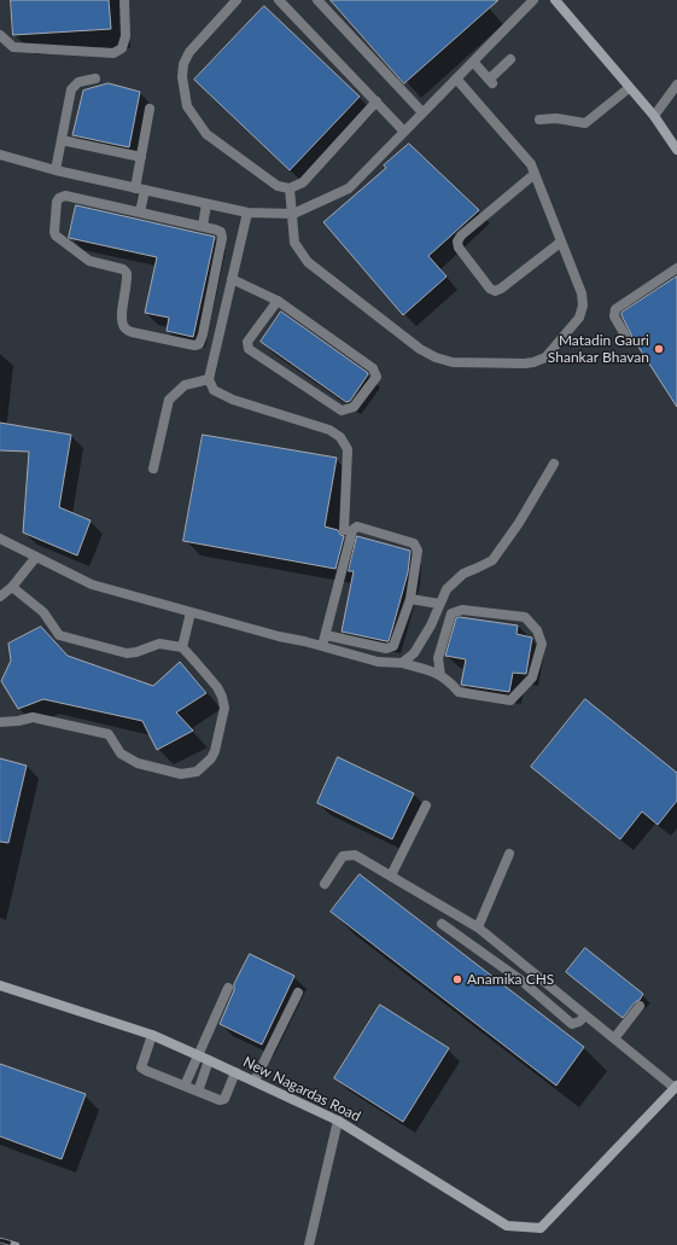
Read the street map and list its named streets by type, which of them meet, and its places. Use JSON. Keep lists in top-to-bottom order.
{
  "streets": {
    "main road": ["New Nagardas Road"]
  },
  "places": ["Matadin Gauri Shankar Bhavan", "Anamika CHS"]
}
